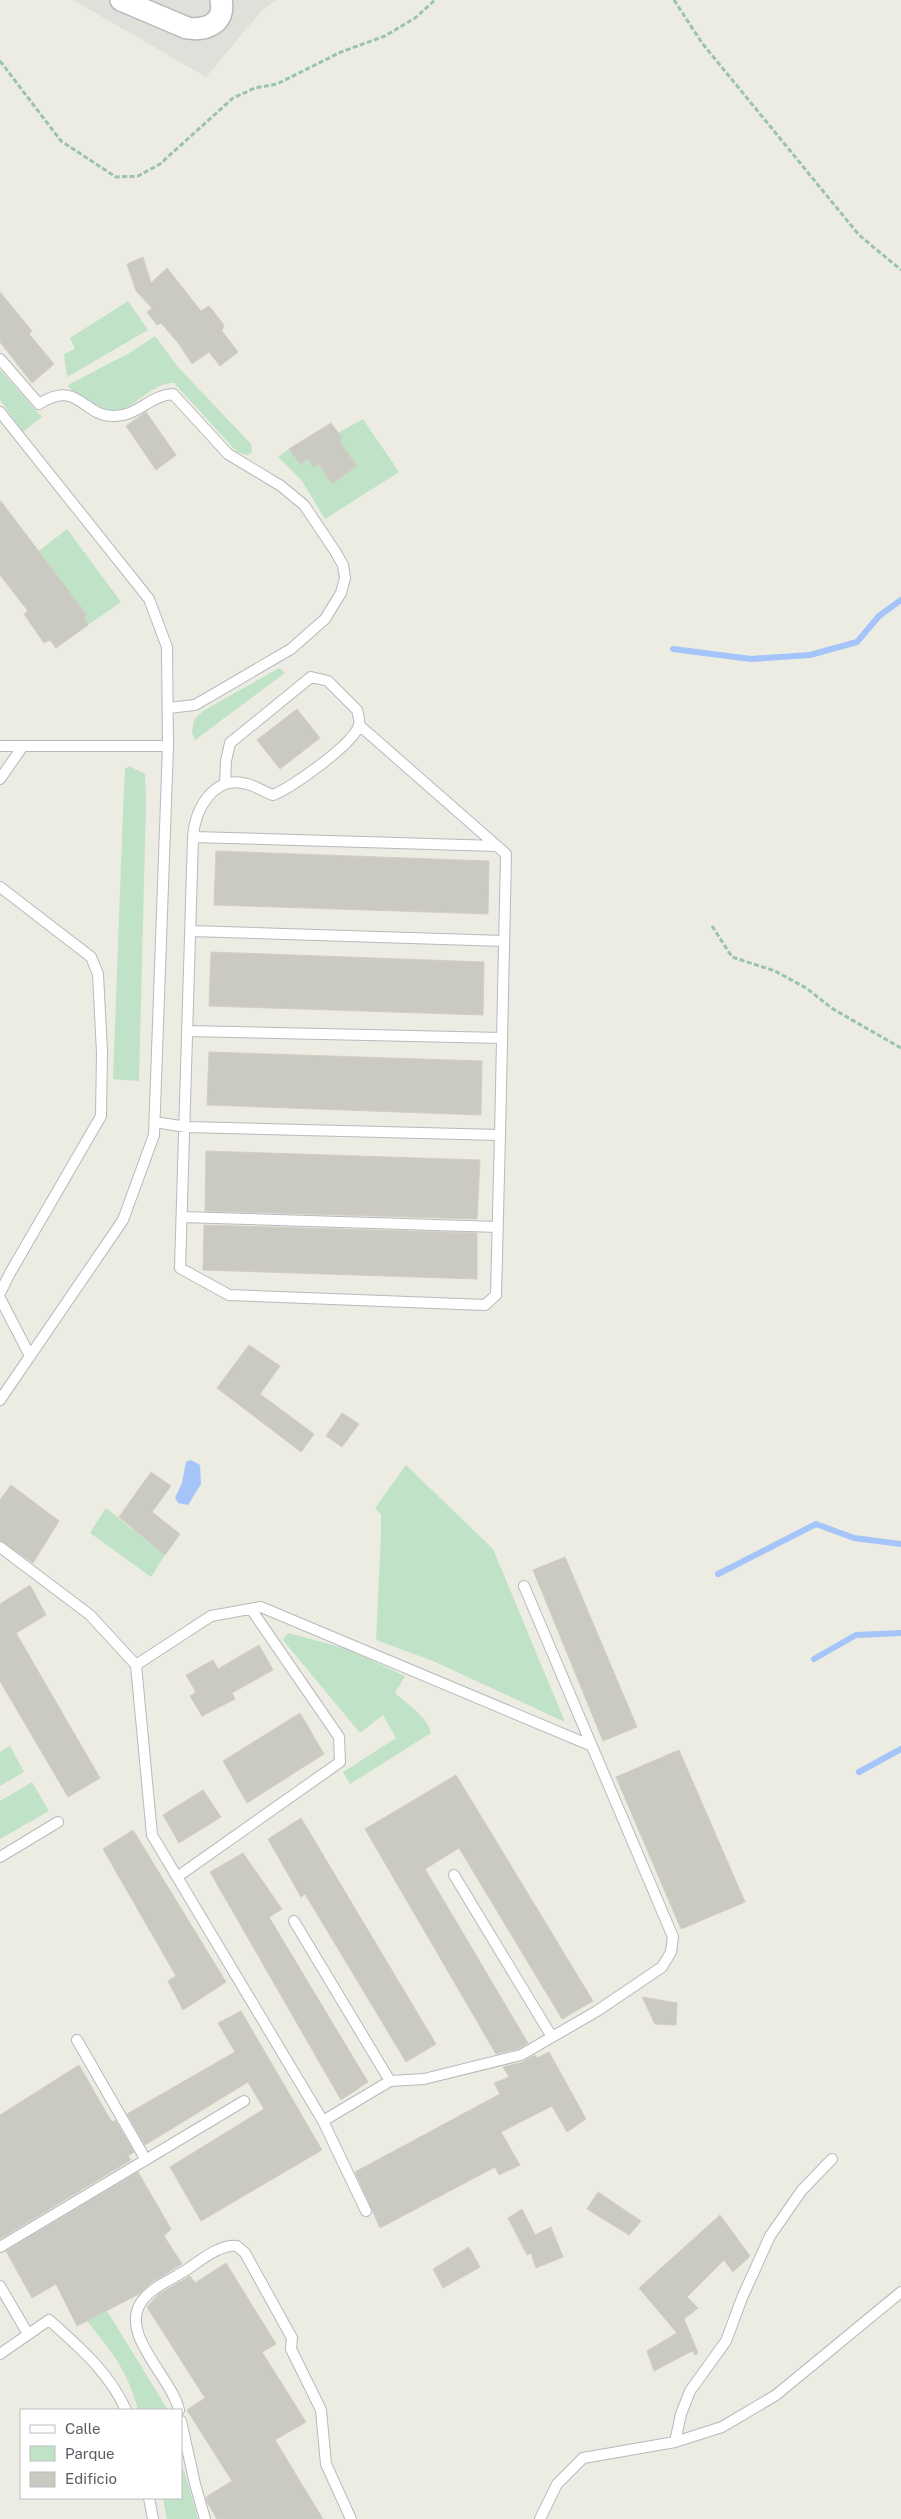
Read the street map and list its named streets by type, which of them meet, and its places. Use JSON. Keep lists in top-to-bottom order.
{
  "legend": ["Calle", "Parque", "Edificio"]
}
